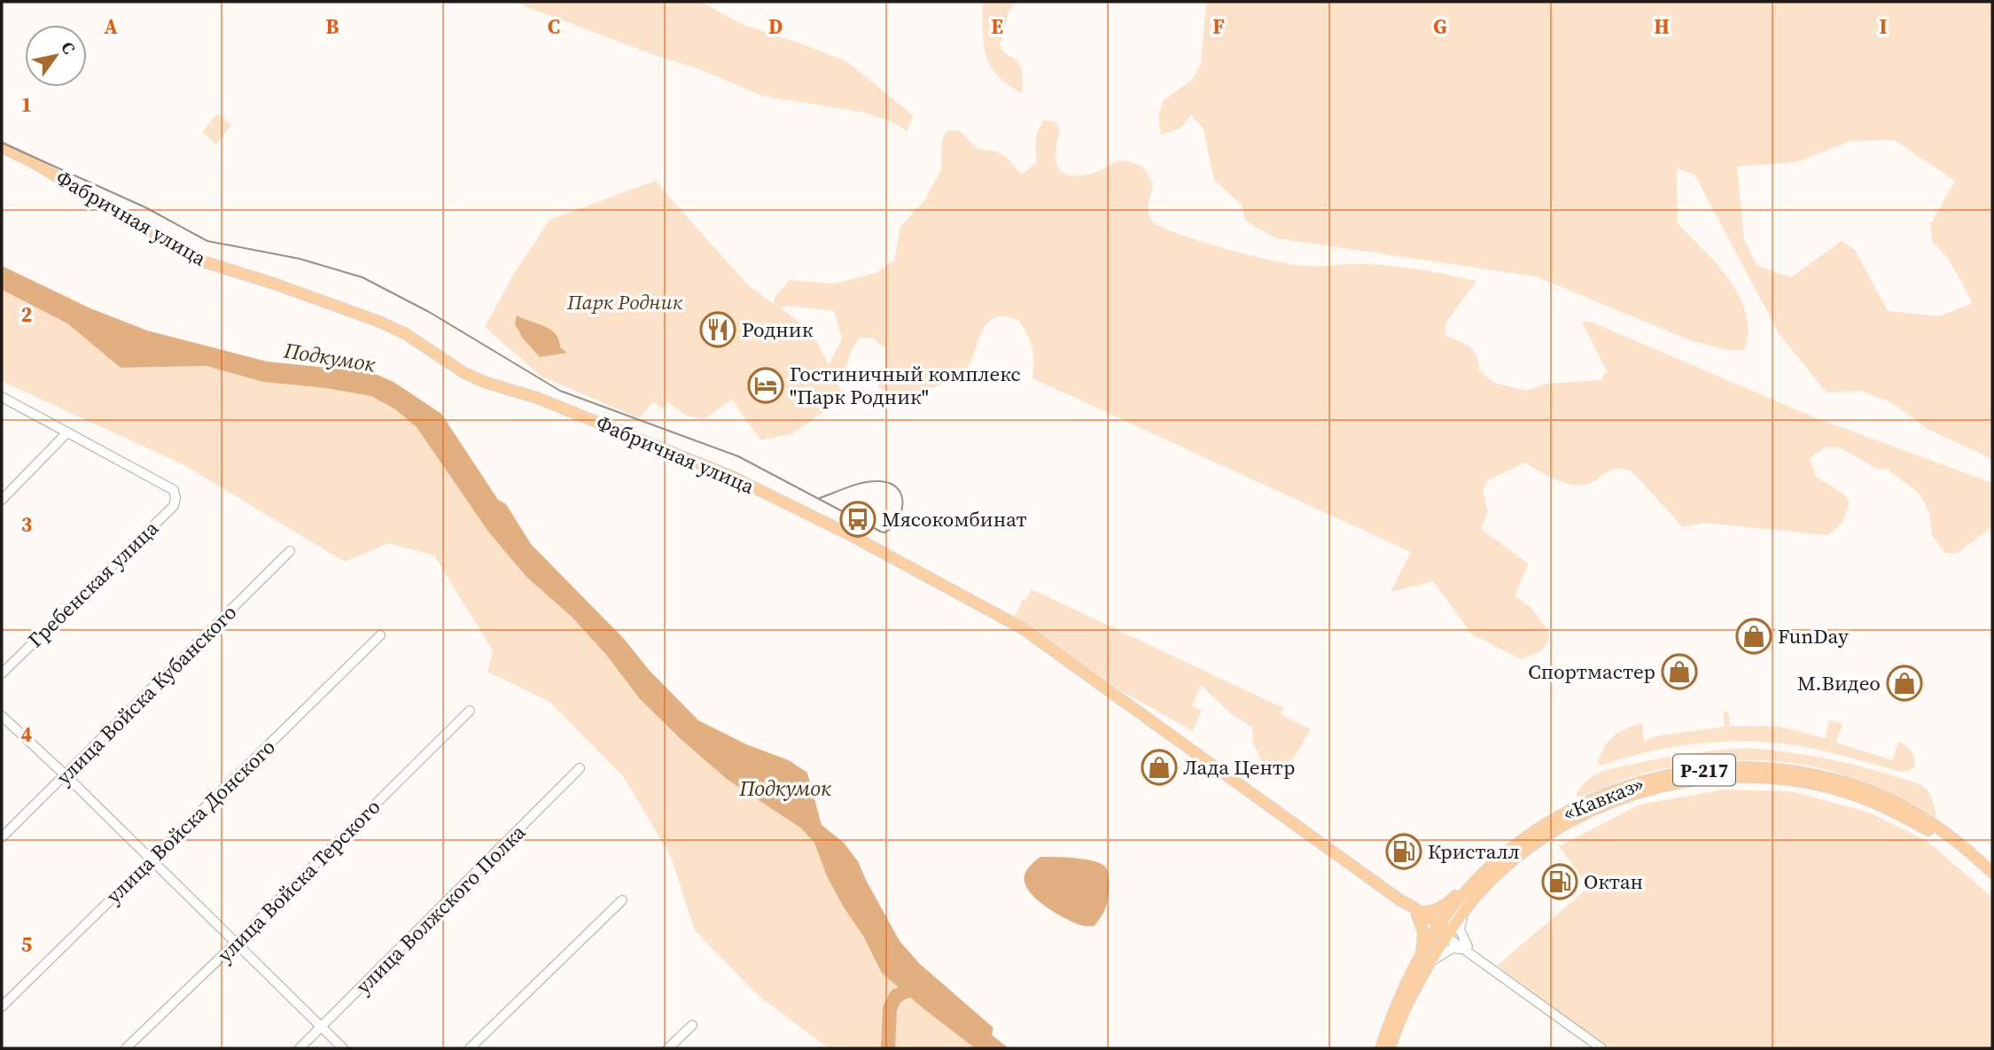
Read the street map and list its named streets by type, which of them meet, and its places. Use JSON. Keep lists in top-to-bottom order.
{
  "streets": {
    "main road": ["Фабричная улица", "Р-217", "«Кавказ»"],
    "street": [
      "Гребенская улица",
      "улица Войска Кубанского",
      "улица Войска Донского",
      "улица Войска Терского",
      "улица Волжского Полка"
    ]
  },
  "crossings": [
    ["Фабричная улица", "«Кавказ»"]
  ],
  "water": ["Подкумок"],
  "parks": ["Парк Родник"],
  "places": {
    "restaurant": ["Родник"],
    "hotel": ["Гостиничный комплекс \"Парк Родник\""],
    "bus stop": ["Мясокомбинат"],
    "shop": [
      "FunDay",
      "Спортмастер",
      "М.Видео",
      "Лада Центр"
    ],
    "fuel station": ["Кристалл", "Октан"]
  },
  "north": "top right",
  "grid": {
    "columns": [
      "A",
      "B",
      "C",
      "D",
      "E",
      "F",
      "G",
      "H",
      "I"
    ],
    "rows": [
      "1",
      "2",
      "3",
      "4",
      "5"
    ]
  }
}
